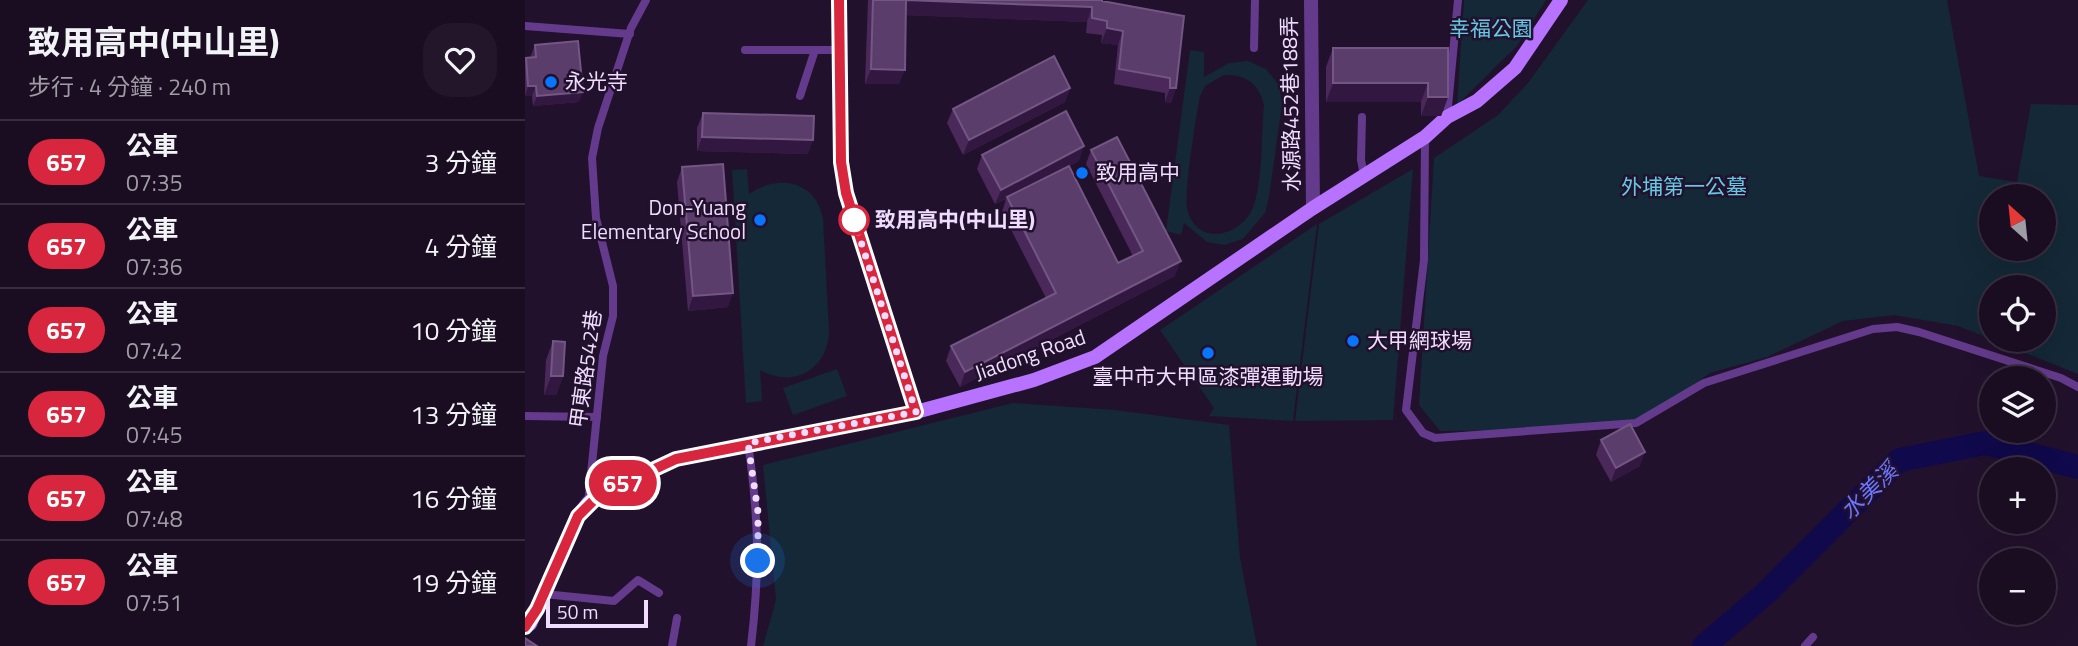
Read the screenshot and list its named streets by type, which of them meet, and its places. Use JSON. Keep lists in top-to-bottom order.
{
  "streets": {
    "street": ["水源路452巷188弄", "Jiadong Road"],
    "lane": ["甲東路542巷"]
  },
  "crossings": [
    ["水源路452巷188弄", "Jiadong Road"],
    ["Jiadong Road", "甲東路542巷"]
  ],
  "water": ["水美溪"],
  "parks": ["幸福公園", "外埔第一公墓"],
  "places": [
    "永光寺",
    "致用高中",
    "Don-Yuang Elementary School",
    "致用高中(中山里)",
    "大甲網球場",
    "臺中市大甲區漆彈運動場"
  ],
  "lines": ["bus line 657"],
  "scale_bar": "50 m",
  "north": "top left",
  "page": {
    "heading": ["致用高中(中山里)", "步行 · 4 分鐘 · 240 m"],
    "on_map": "657",
    "list": [
      {
        "mark": "657",
        "name": "公車",
        "note": "07:35",
        "value": "3 分鐘"
      },
      {
        "mark": "657",
        "name": "公車",
        "note": "07:36",
        "value": "4 分鐘"
      },
      {
        "mark": "657",
        "name": "公車",
        "note": "07:42",
        "value": "10 分鐘"
      },
      {
        "mark": "657",
        "name": "公車",
        "note": "07:45",
        "value": "13 分鐘"
      },
      {
        "mark": "657",
        "name": "公車",
        "note": "07:48",
        "value": "16 分鐘"
      },
      {
        "mark": "657",
        "name": "公車",
        "note": "07:51",
        "value": "19 分鐘"
      }
    ],
    "map_buttons": ["+", "−"],
    "scale": "50 m"
  }
}
